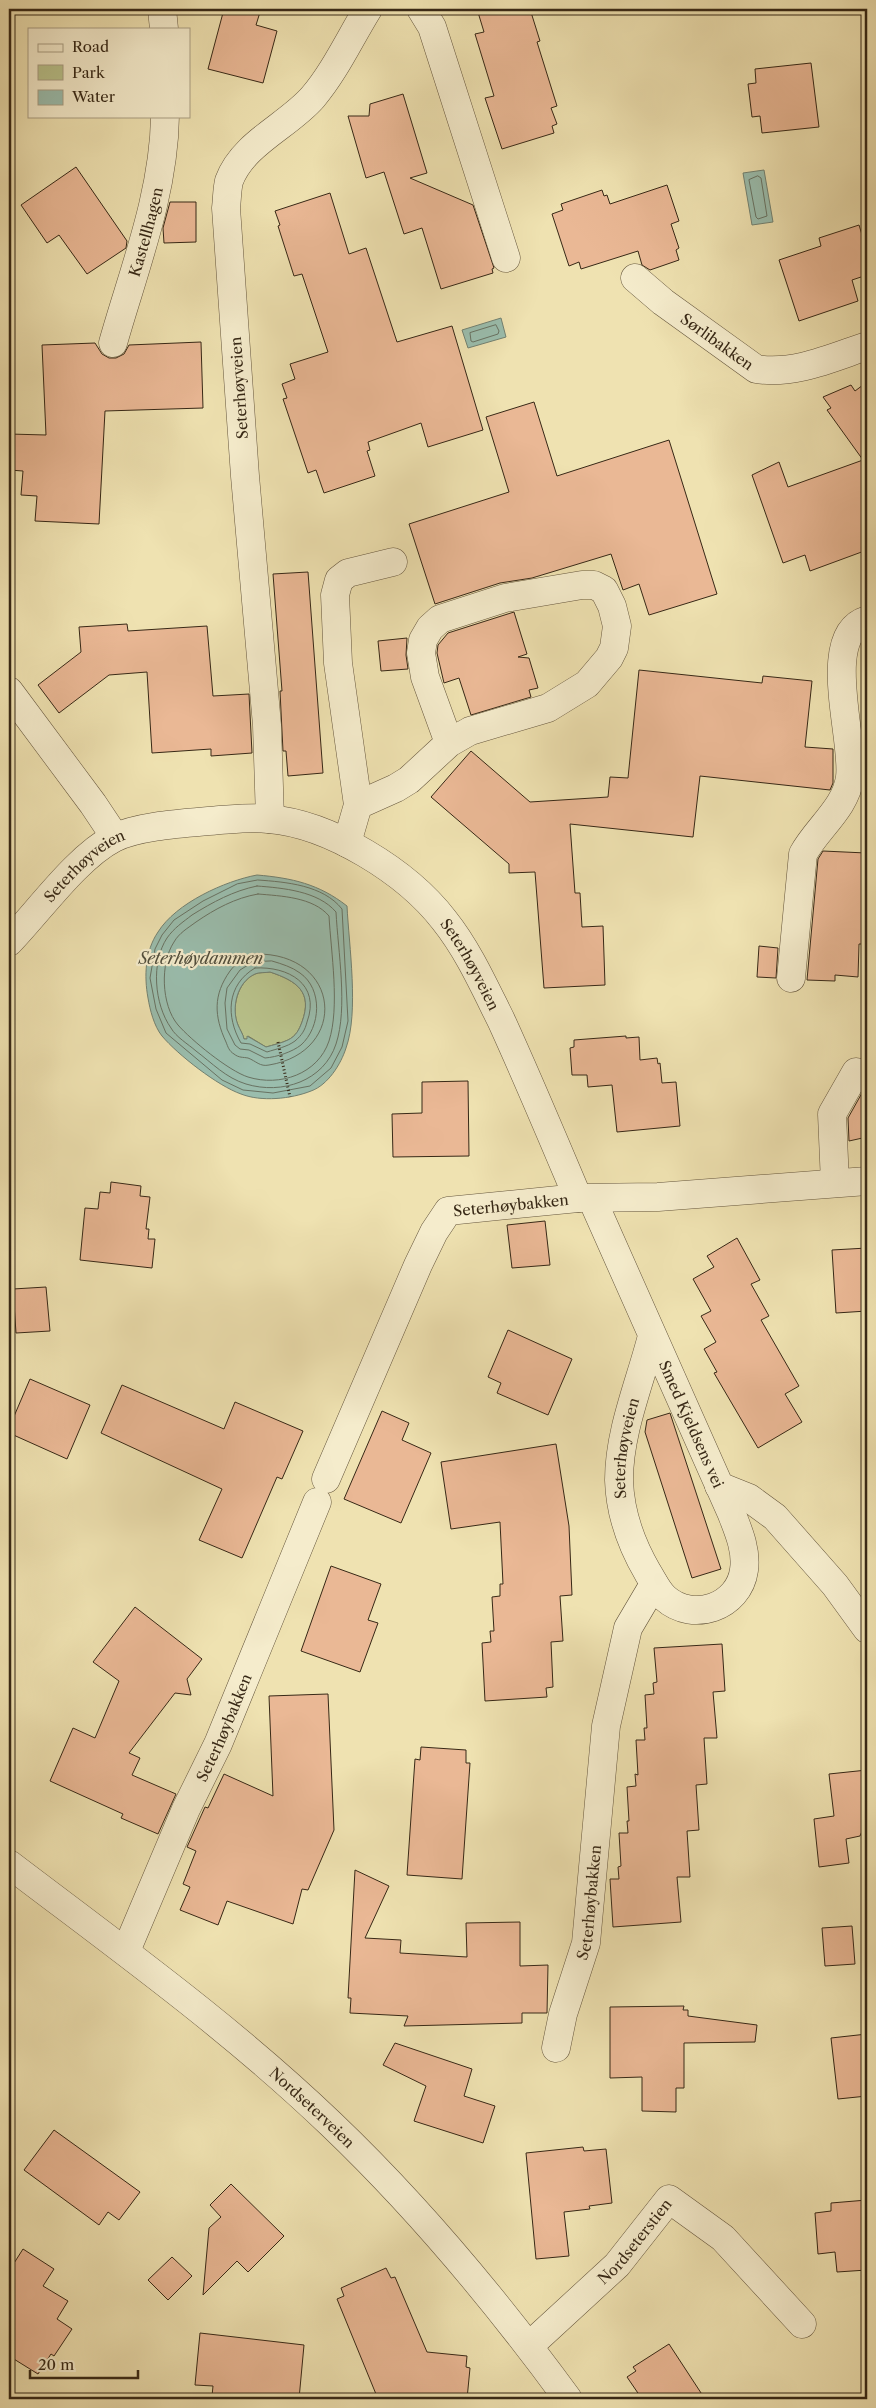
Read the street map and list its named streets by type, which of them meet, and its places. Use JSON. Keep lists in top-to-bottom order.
{
  "streets": {
    "street": [
      "Kastellhagen",
      "Sørlibakken",
      "Seterhøyveien",
      "Seterhøybakken",
      "Smed Kjeldsens vei",
      "Nordseterveien",
      "Nordseterstien"
    ]
  },
  "crossings": [
    ["Seterhøyveien", "Seterhøybakken"],
    ["Seterhøyveien", "Smed Kjeldsens vei"],
    ["Seterhøybakken", "Smed Kjeldsens vei"],
    ["Seterhøybakken", "Nordseterveien"],
    ["Nordseterveien", "Nordseterstien"]
  ],
  "water": ["Seterhøydammen"],
  "legend": ["Road", "Park", "Water"],
  "scale_bar": "20 m"
}
